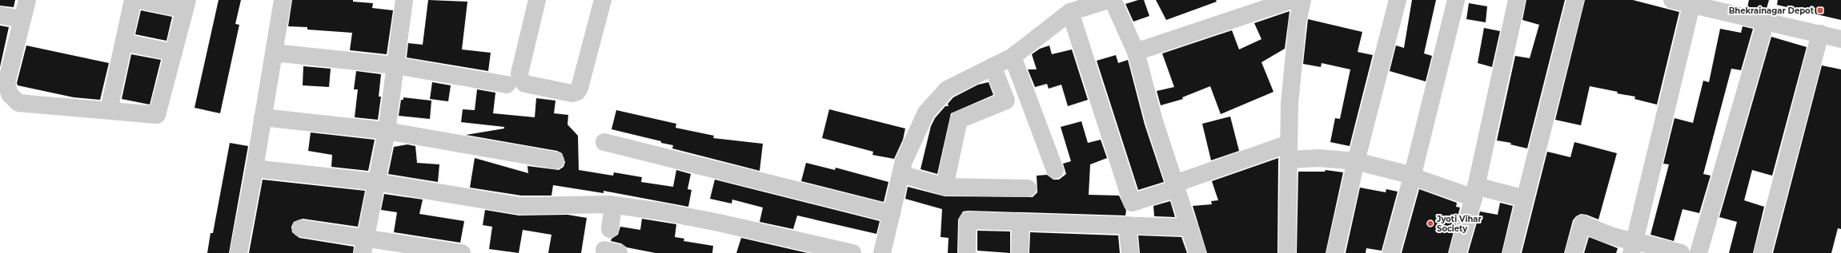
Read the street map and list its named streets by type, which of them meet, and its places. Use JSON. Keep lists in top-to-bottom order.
{
  "places": {
    "transit": ["Bhekrainagar Depot"],
    "other": ["Jyoti Vihar Society"]
  }
}
